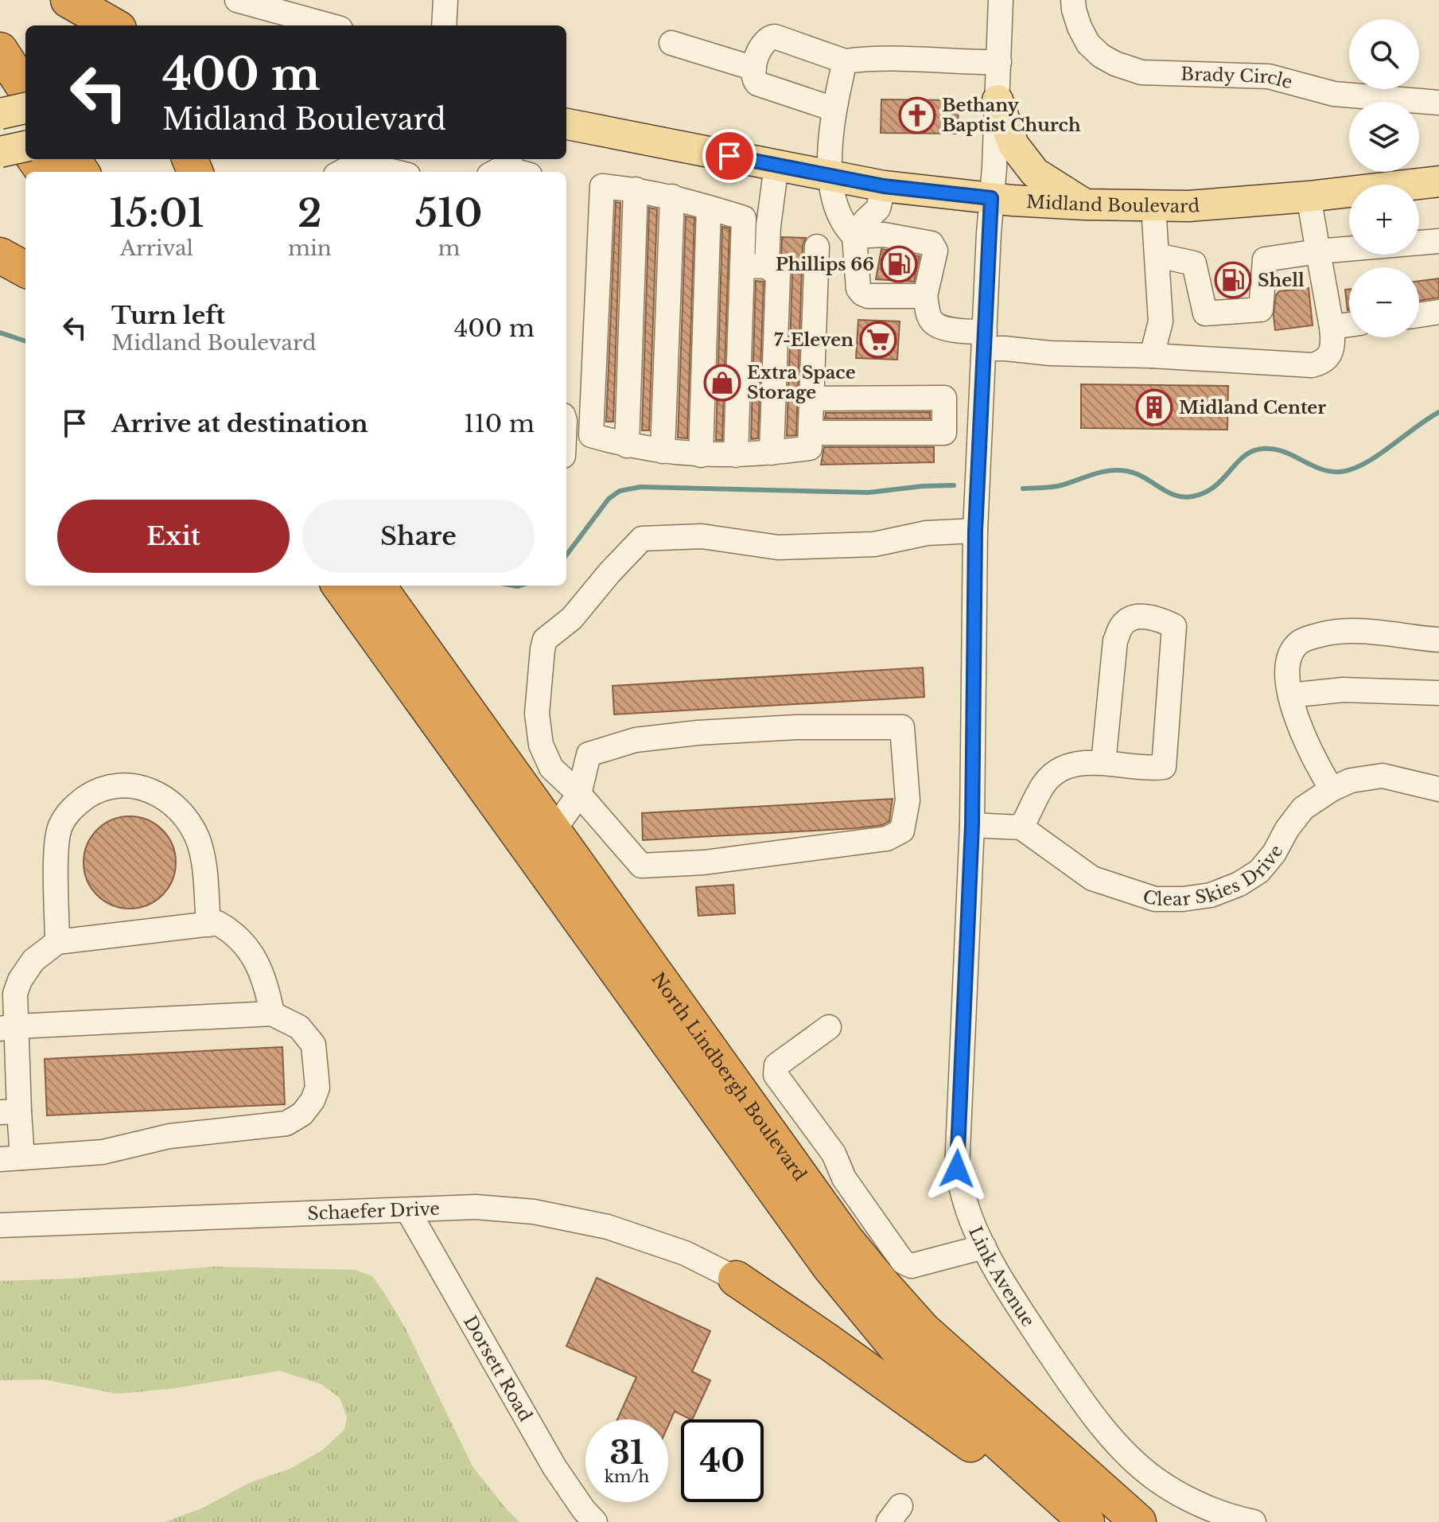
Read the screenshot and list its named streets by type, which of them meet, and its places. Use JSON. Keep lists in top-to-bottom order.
{
  "streets": {
    "highway": ["North Lindbergh Boulevard"],
    "main road": ["Midland Boulevard"],
    "street": [
      "Brady Circle",
      "Clear Skies Drive",
      "Schaefer Drive",
      "Link Avenue",
      "Dorsett Road"
    ]
  },
  "crossings": [
    ["Midland Boulevard", "Link Avenue"],
    ["Schaefer Drive", "Dorsett Road"]
  ],
  "places": {
    "church": ["Bethany Baptist Church"],
    "fuel station": ["Phillips 66", "Shell"],
    "supermarket": ["7-Eleven"],
    "shop": ["Extra Space Storage"],
    "building": ["Midland Center"]
  },
  "page": {
    "map_buttons": ["+", "−"],
    "turn": ["400 m", "Midland Boulevard"],
    "eta": [
      "15:01",
      "Arrival",
      "2",
      "min",
      "510",
      "m"
    ],
    "list": [
      {
        "name": "Turn left",
        "note": "Midland Boulevard",
        "value": "400 m"
      },
      {
        "name": "Arrive at destination",
        "value": "110 m"
      }
    ],
    "buttons": ["Exit", "Share"],
    "speed": "31 km/h",
    "limit": "40"
  }
}
